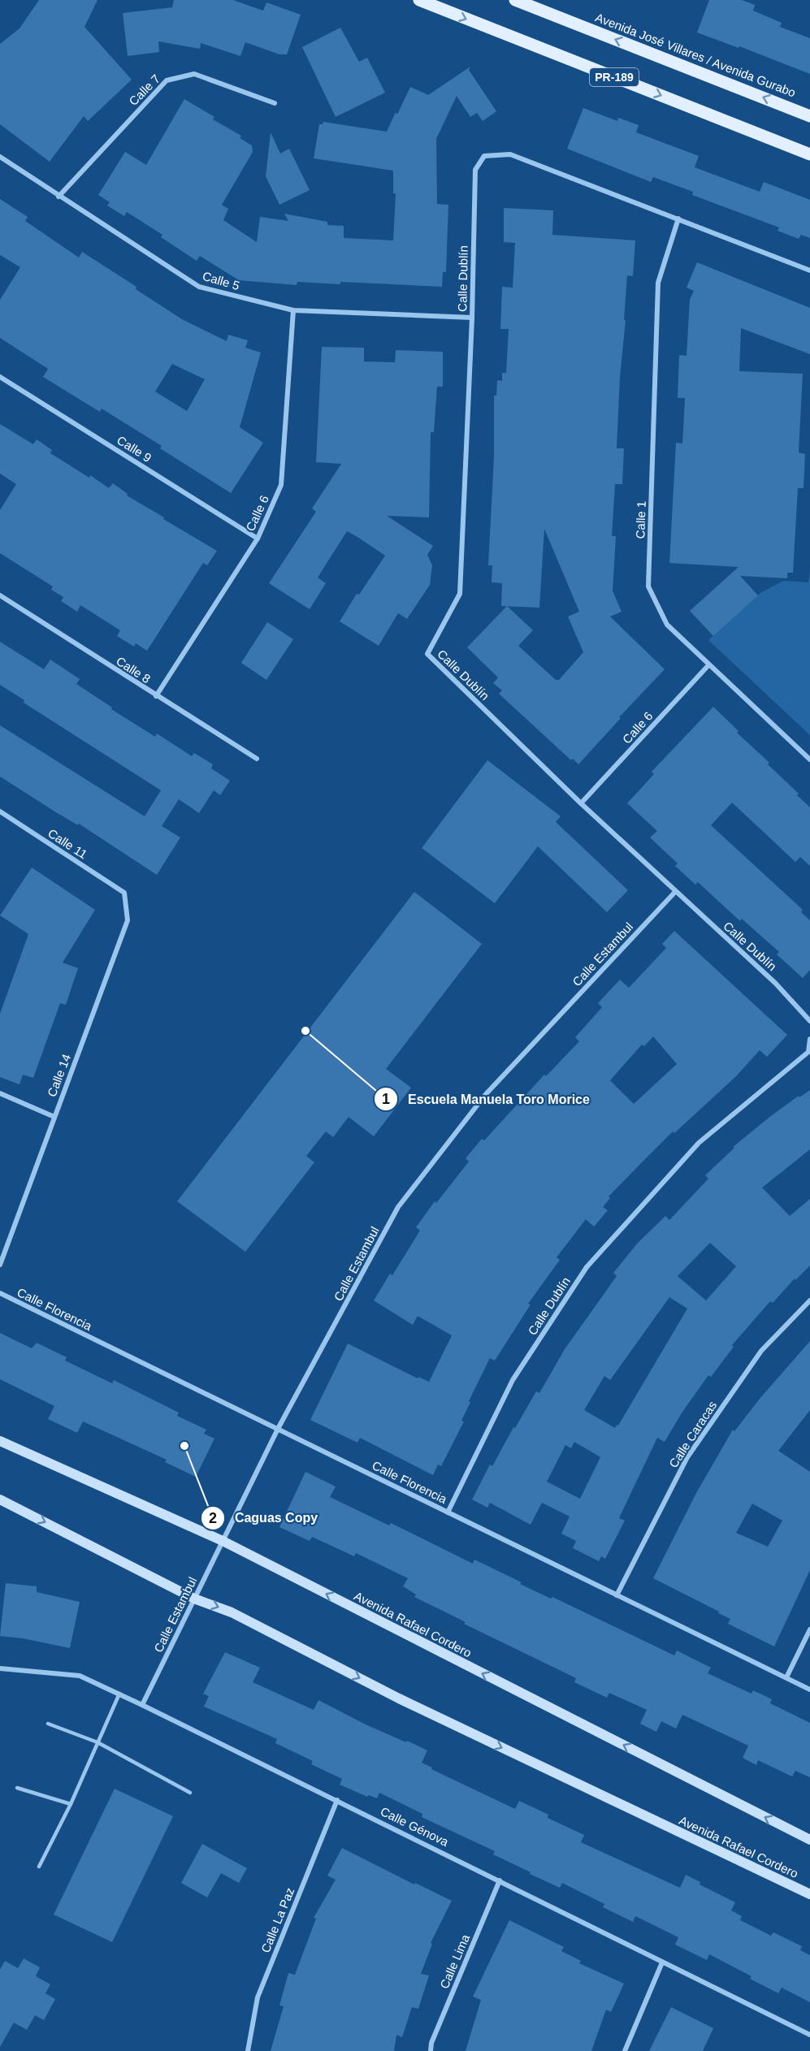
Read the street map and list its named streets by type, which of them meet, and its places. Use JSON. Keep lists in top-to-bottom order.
{
  "streets": {
    "main road": ["Avenida José Villares / Avenida Gurabo", "PR-189", "Avenida Rafael Cordero"],
    "street": [
      "Calle 7",
      "Calle Dublín",
      "Calle 5",
      "Calle 9",
      "Calle 6",
      "Calle 1",
      "Calle 8",
      "Calle 11",
      "Calle Estambul",
      "Calle 14",
      "Calle Florencia",
      "Calle Caracas",
      "Calle Génova",
      "Calle La Paz",
      "Calle Lima"
    ]
  },
  "crossings": [
    ["Calle 7", "Calle 5"],
    ["Calle Dublín", "Calle 5"],
    ["Calle Dublín", "Calle 6"],
    ["Calle Dublín", "Calle 1"],
    ["Calle Dublín", "Calle Estambul"],
    ["Calle Dublín", "Calle Florencia"],
    ["Calle 5", "Calle 6"],
    ["Calle 9", "Calle 6"],
    ["Calle 6", "Calle 1"],
    ["Calle 6", "Calle 8"],
    ["Calle 11", "Calle 14"],
    ["Calle Estambul", "Calle Florencia"],
    ["Calle Estambul", "Avenida Rafael Cordero"],
    ["Calle Estambul", "Calle Génova"],
    ["Calle Florencia", "Calle Caracas"],
    ["Calle Génova", "Calle La Paz"],
    ["Calle Génova", "Calle Lima"]
  ],
  "places": ["Escuela Manuela Toro Morice", "Caguas Copy"]
}
